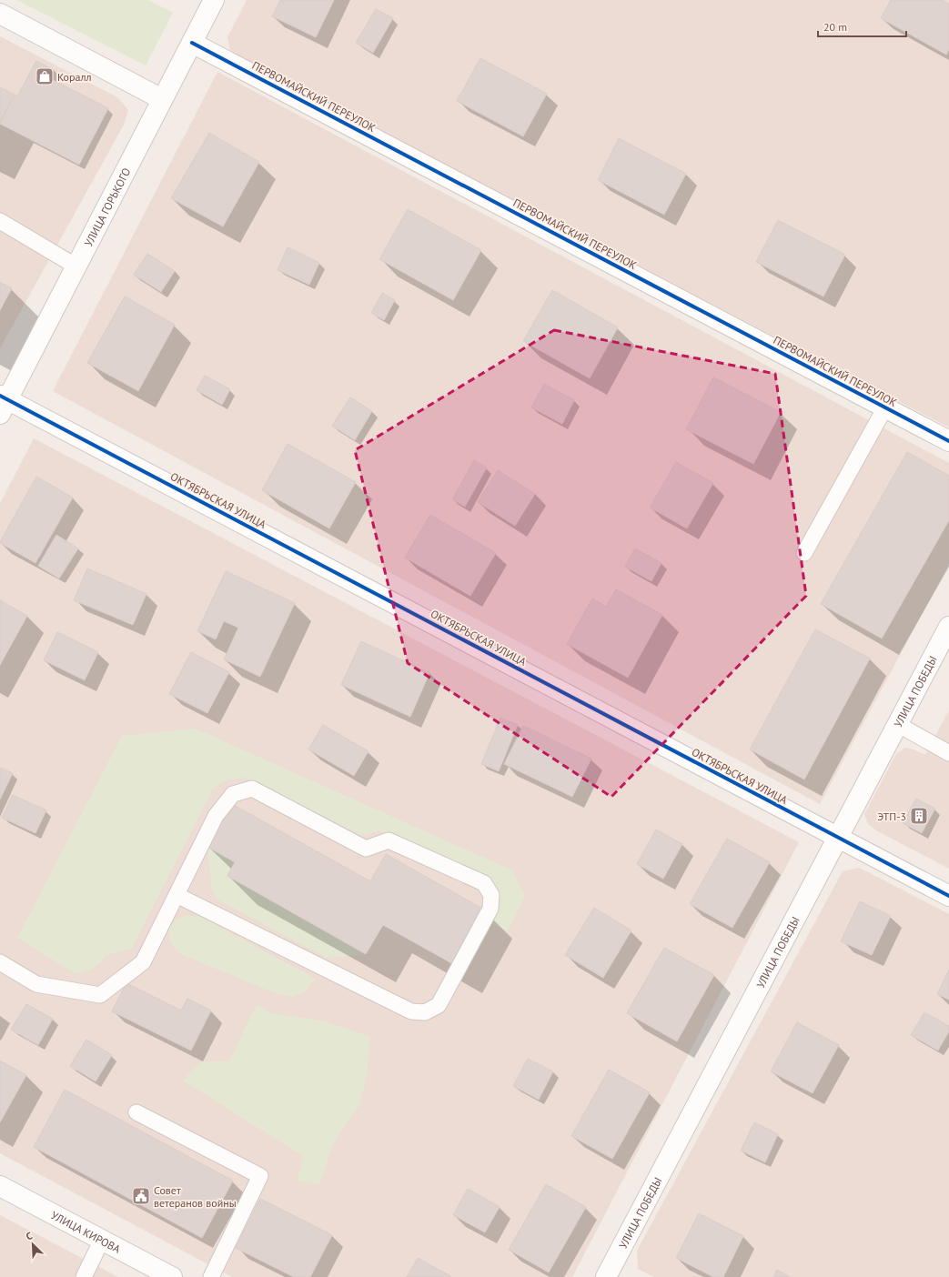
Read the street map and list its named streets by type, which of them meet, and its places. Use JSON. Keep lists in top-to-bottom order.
{
  "streets": {
    "street": [
      "ПЕРВОМАЙСКИЙ ПЕРЕУЛОК",
      "УЛИЦА ГОРЬКОГО",
      "ОКТЯБРЬСКАЯ УЛИЦА",
      "УЛИЦА ПОБЕДЫ",
      "УЛИЦА КИРОВА"
    ]
  },
  "crossings": [
    ["ПЕРВОМАЙСКИЙ ПЕРЕУЛОК", "УЛИЦА ГОРЬКОГО"],
    ["УЛИЦА ГОРЬКОГО", "ОКТЯБРЬСКАЯ УЛИЦА"],
    ["ОКТЯБРЬСКАЯ УЛИЦА", "УЛИЦА ПОБЕДЫ"]
  ],
  "places": {
    "shop": ["Коралл"],
    "building": ["ЭТП-3"],
    "public building": ["Совет ветеранов войны"]
  },
  "scale_bar": "20 m",
  "north": "top left"
}
